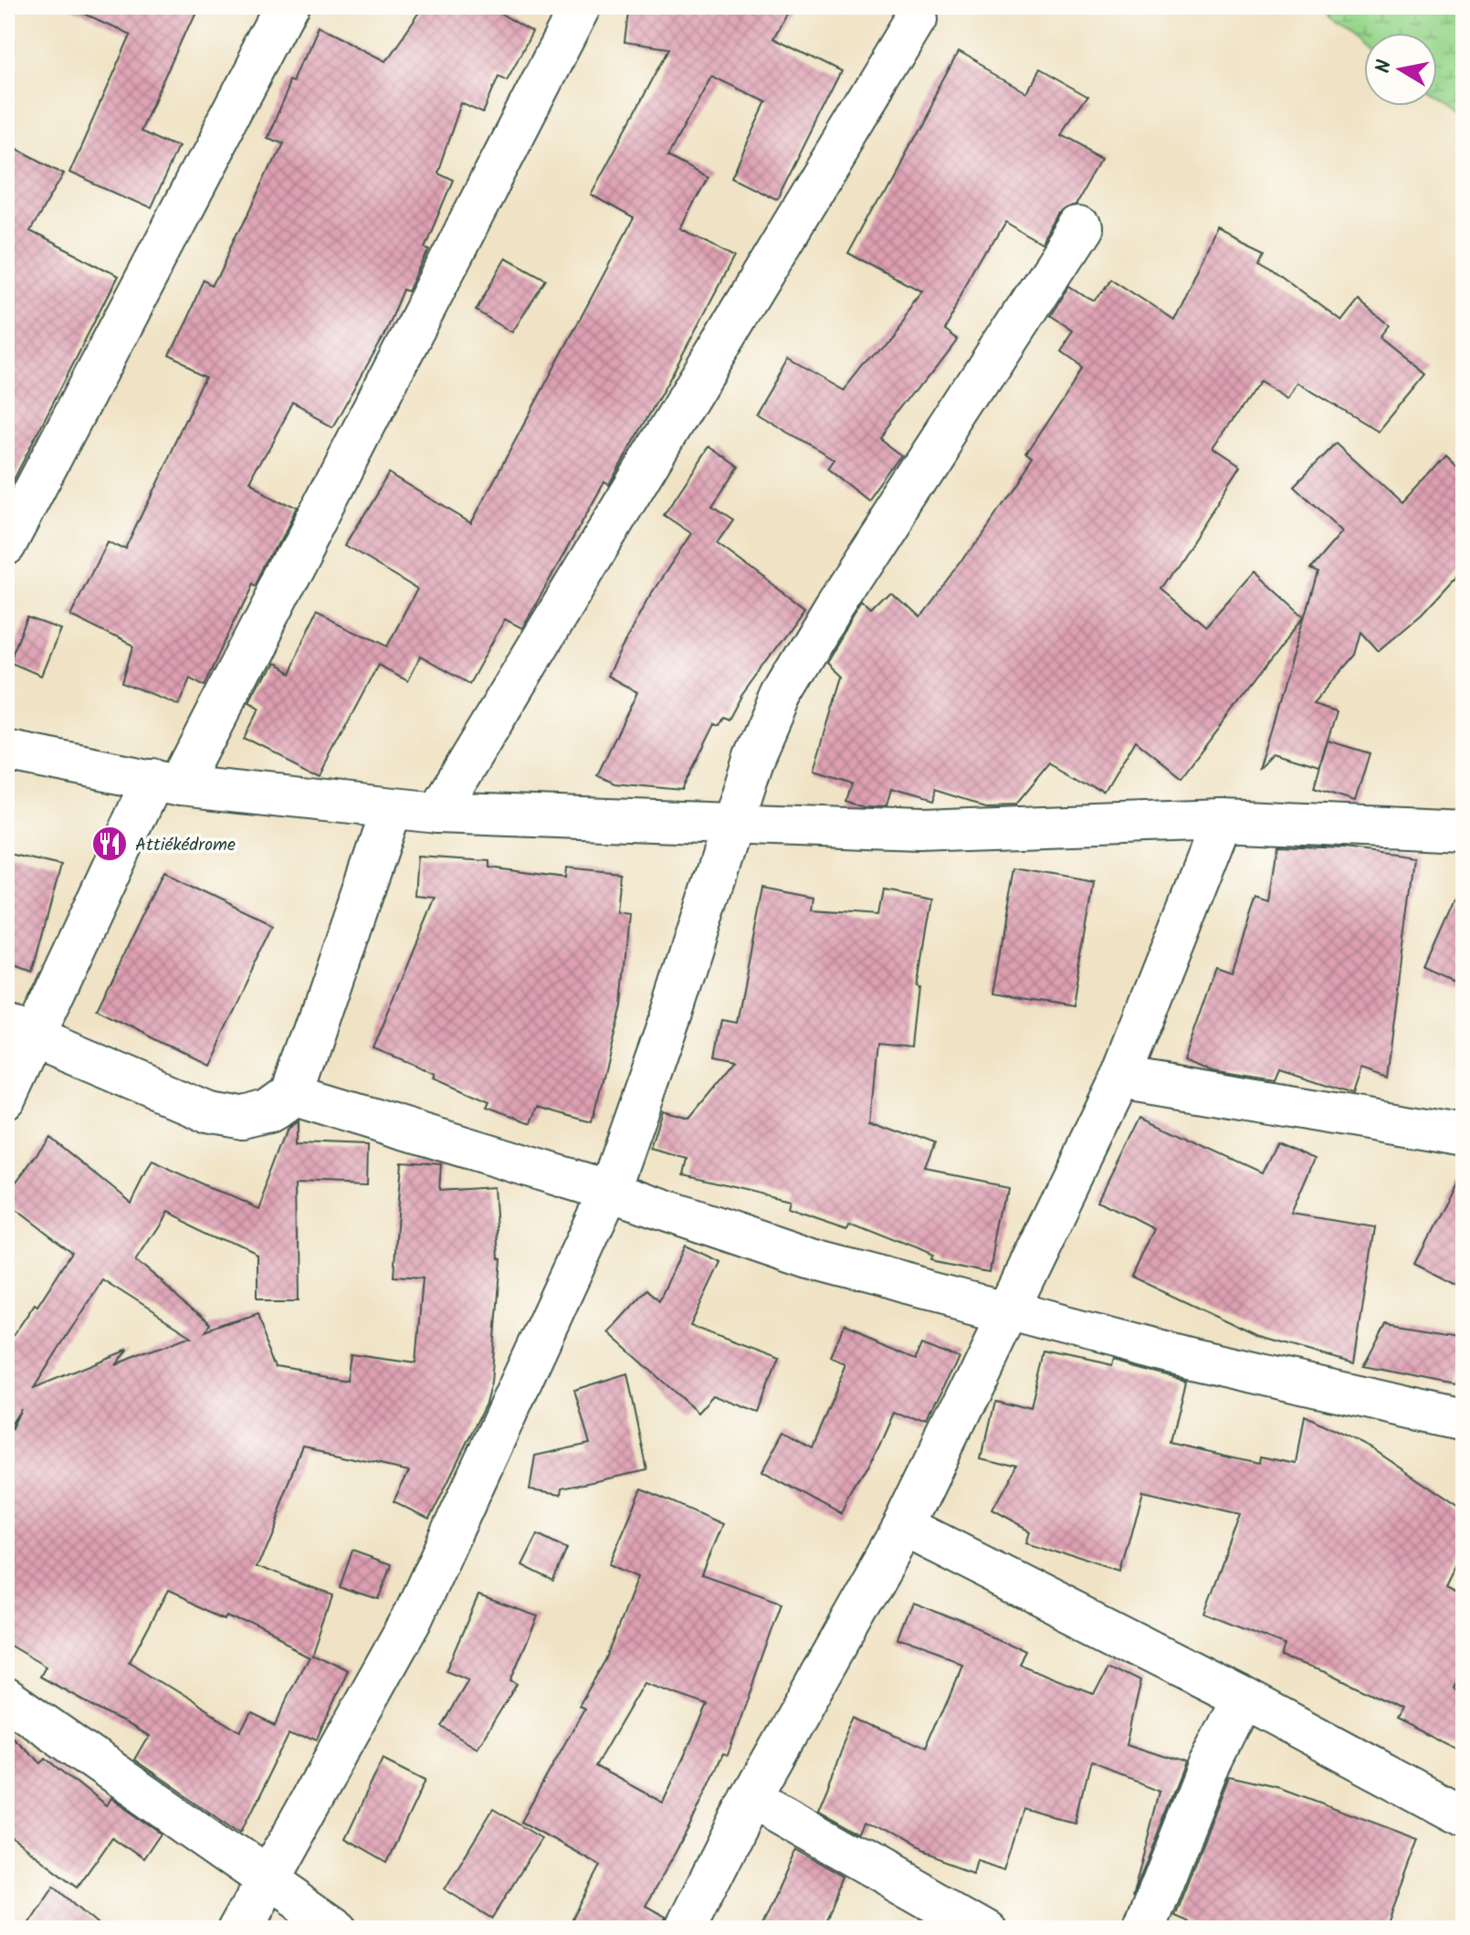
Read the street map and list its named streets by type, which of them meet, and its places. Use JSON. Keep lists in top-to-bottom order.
{
  "places": {
    "restaurant": ["Attiékédrome"]
  },
  "north": "left"
}
